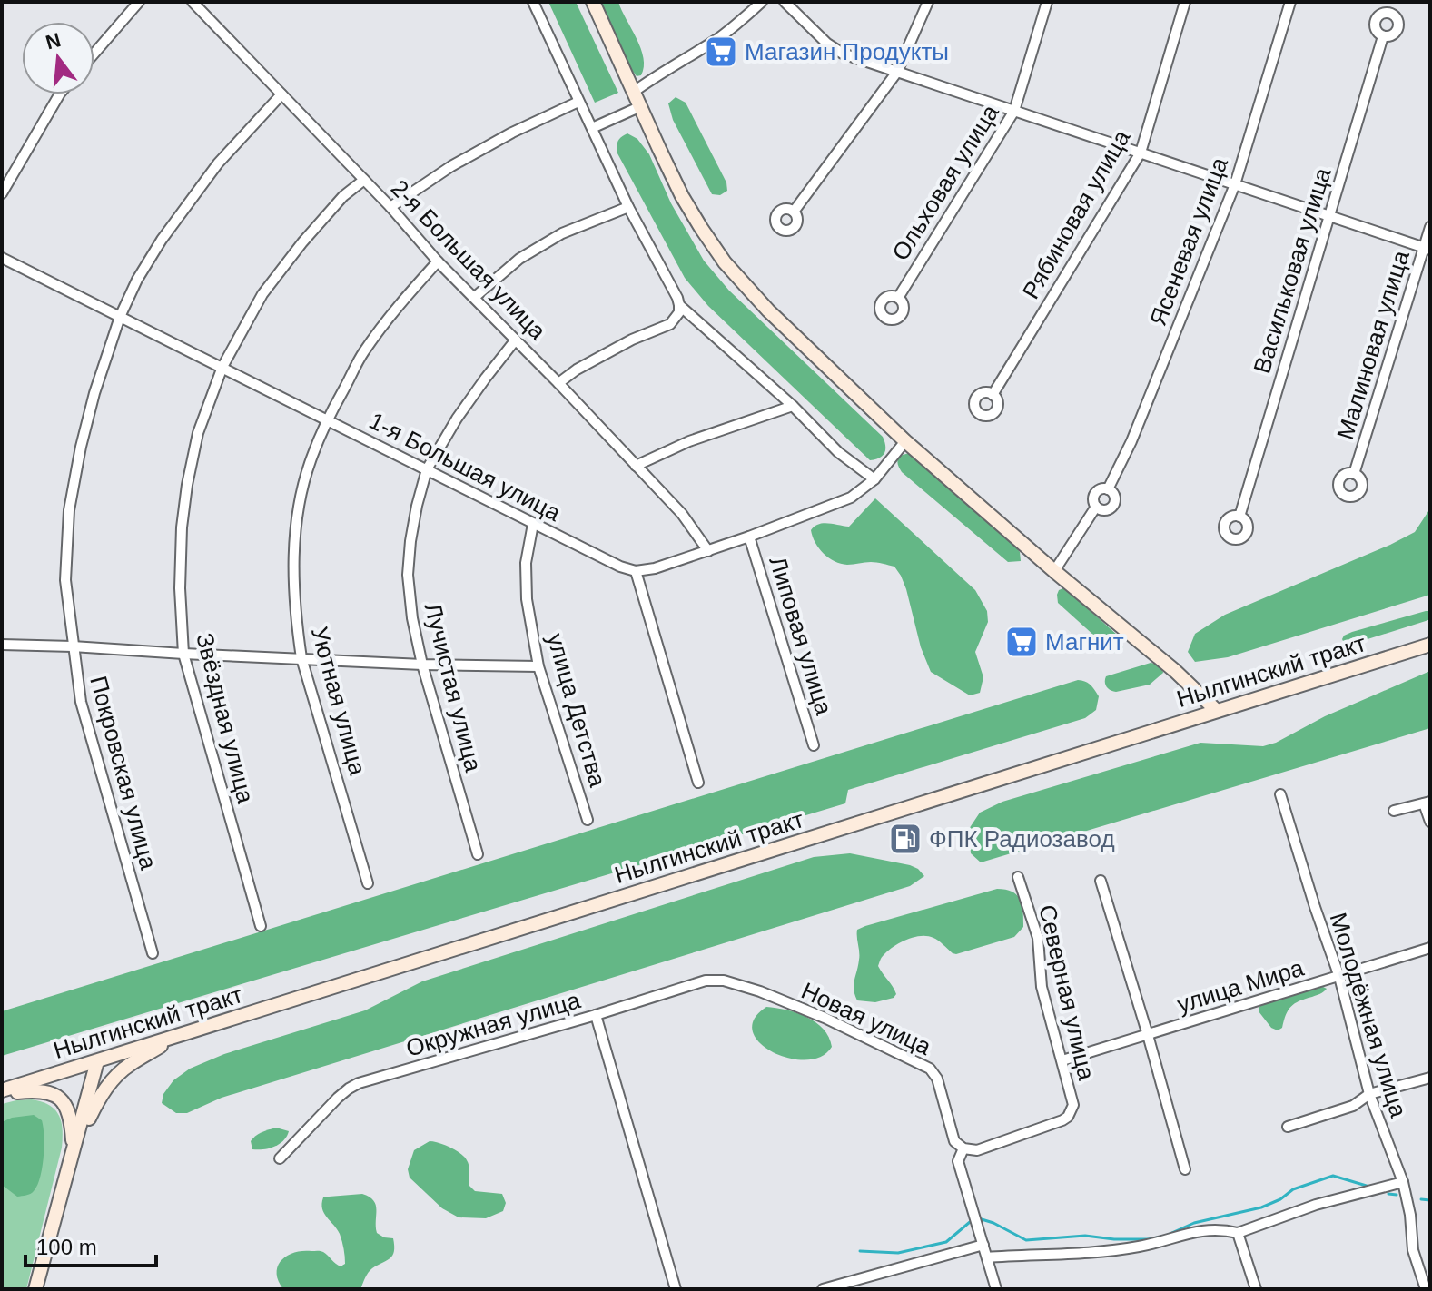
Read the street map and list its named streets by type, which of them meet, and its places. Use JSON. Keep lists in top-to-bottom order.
{
  "streets": {
    "main road": ["Нылгинский тракт"],
    "street": [
      "Ольховая улица",
      "Рябиновая улица",
      "Ясеневая улица",
      "2-я Большая улица",
      "Васильковая улица",
      "Малиновая улица",
      "1-я Большая улица",
      "Липовая улица",
      "Лучистая улица",
      "Уютная улица",
      "улица Детства",
      "Звёздная улица",
      "Покровская улица",
      "улица Мира",
      "Северная улица",
      "Молодёжная улица",
      "Новая улица",
      "Окружная улица"
    ]
  },
  "crossings": [
    ["2-я Большая улица", "Лучистая улица"],
    ["2-я Большая улица", "Уютная улица"],
    ["2-я Большая улица", "Звёздная улица"],
    ["2-я Большая улица", "Покровская улица"],
    ["1-я Большая улица", "Лучистая улица"],
    ["1-я Большая улица", "Уютная улица"],
    ["1-я Большая улица", "улица Детства"],
    ["1-я Большая улица", "Звёздная улица"],
    ["1-я Большая улица", "Покровская улица"],
    ["улица Мира", "Северная улица"],
    ["улица Мира", "Молодёжная улица"],
    ["Северная улица", "Новая улица"],
    ["Новая улица", "Окружная улица"]
  ],
  "places": {
    "supermarket": ["Магазин Продукты", "Магнит"],
    "fuel station": ["ФПК Радиозавод"]
  },
  "scale_bar": "100 m",
  "north": "top"
}
